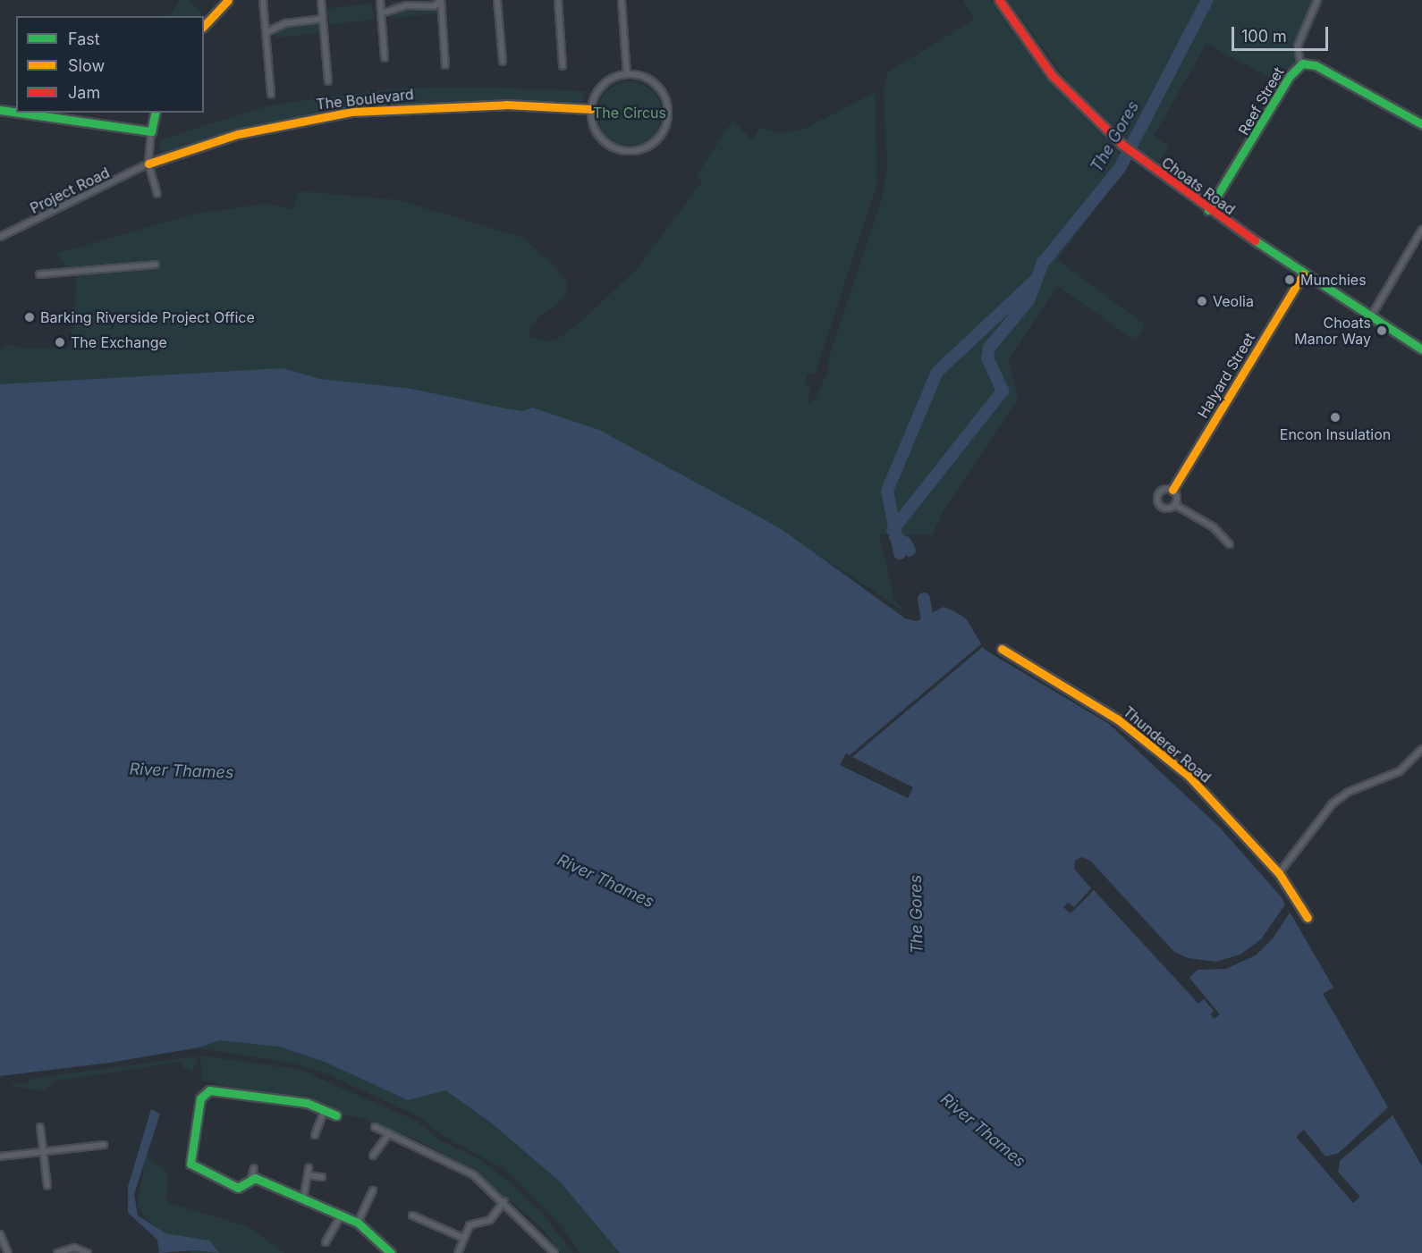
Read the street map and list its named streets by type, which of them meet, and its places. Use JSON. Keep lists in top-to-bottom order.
{
  "streets": {
    "street": [
      "The Boulevard",
      "Reef Street",
      "Choats Road",
      "Project Road",
      "Halyard Street",
      "Thunderer Road"
    ]
  },
  "crossings": [
    ["The Boulevard", "Project Road"],
    ["Reef Street", "Choats Road"],
    ["Choats Road", "Halyard Street"]
  ],
  "water": ["The Gores", "River Thames"],
  "parks": ["The Circus"],
  "places": [
    "Munchies",
    "Veolia",
    "Barking Riverside Project Office",
    "Choats Manor Way",
    "The Exchange",
    "Encon Insulation"
  ],
  "legend": ["Fast", "Slow", "Jam"],
  "scale_bar": "100 m"
}
